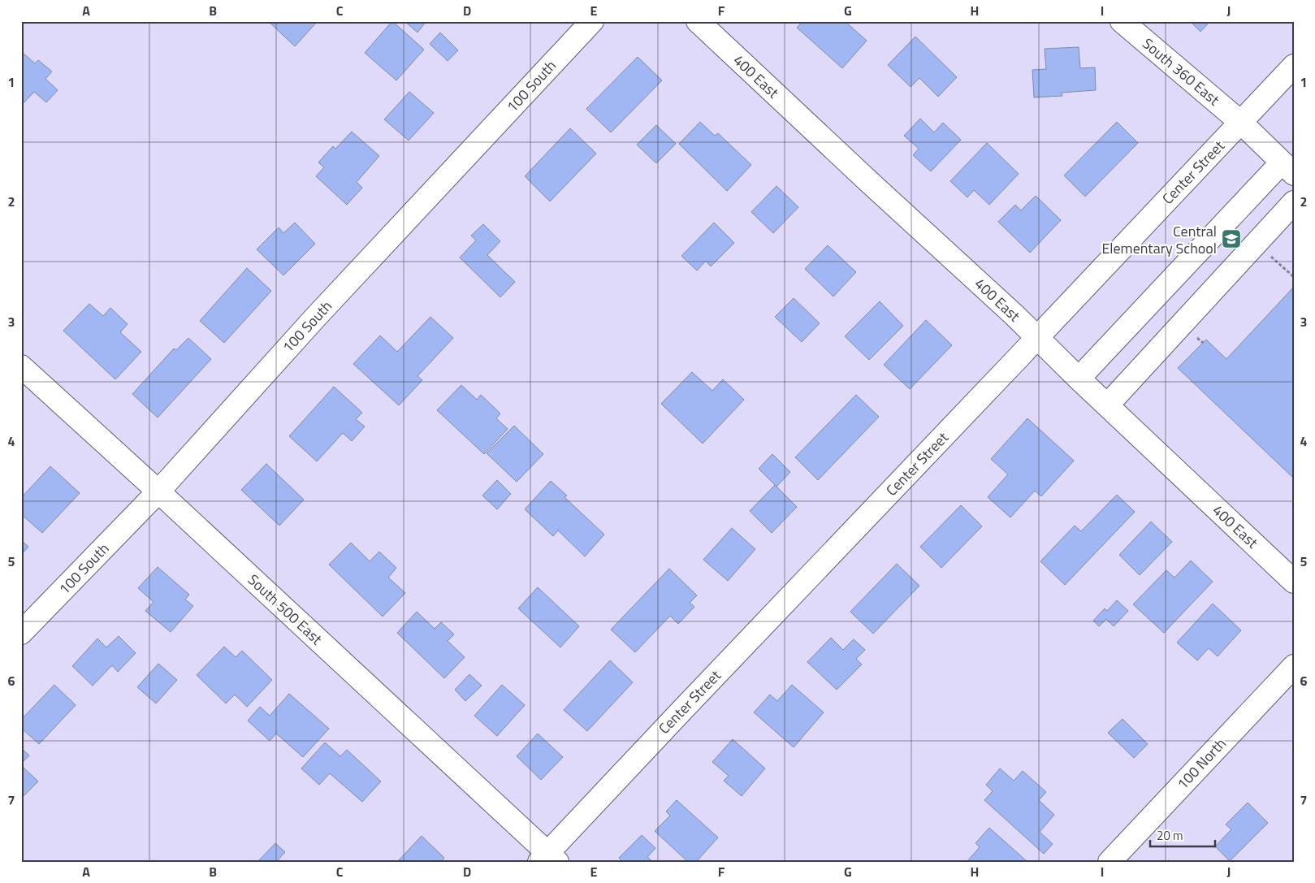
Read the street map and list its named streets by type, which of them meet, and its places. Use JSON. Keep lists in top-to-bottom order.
{
  "streets": {
    "street": [
      "South 360 East",
      "400 East",
      "100 South",
      "Center Street",
      "South 500 East",
      "100 North"
    ]
  },
  "crossings": [
    ["South 360 East", "Center Street"],
    ["400 East", "Center Street"],
    ["100 South", "South 500 East"],
    ["Center Street", "South 500 East"]
  ],
  "places": {
    "school or university": ["Central Elementary School"]
  },
  "scale_bar": "20 m",
  "grid": {
    "columns": [
      "A",
      "B",
      "C",
      "D",
      "E",
      "F",
      "G",
      "H",
      "I",
      "J"
    ],
    "rows": [
      "1",
      "2",
      "3",
      "4",
      "5",
      "6",
      "7"
    ]
  }
}
